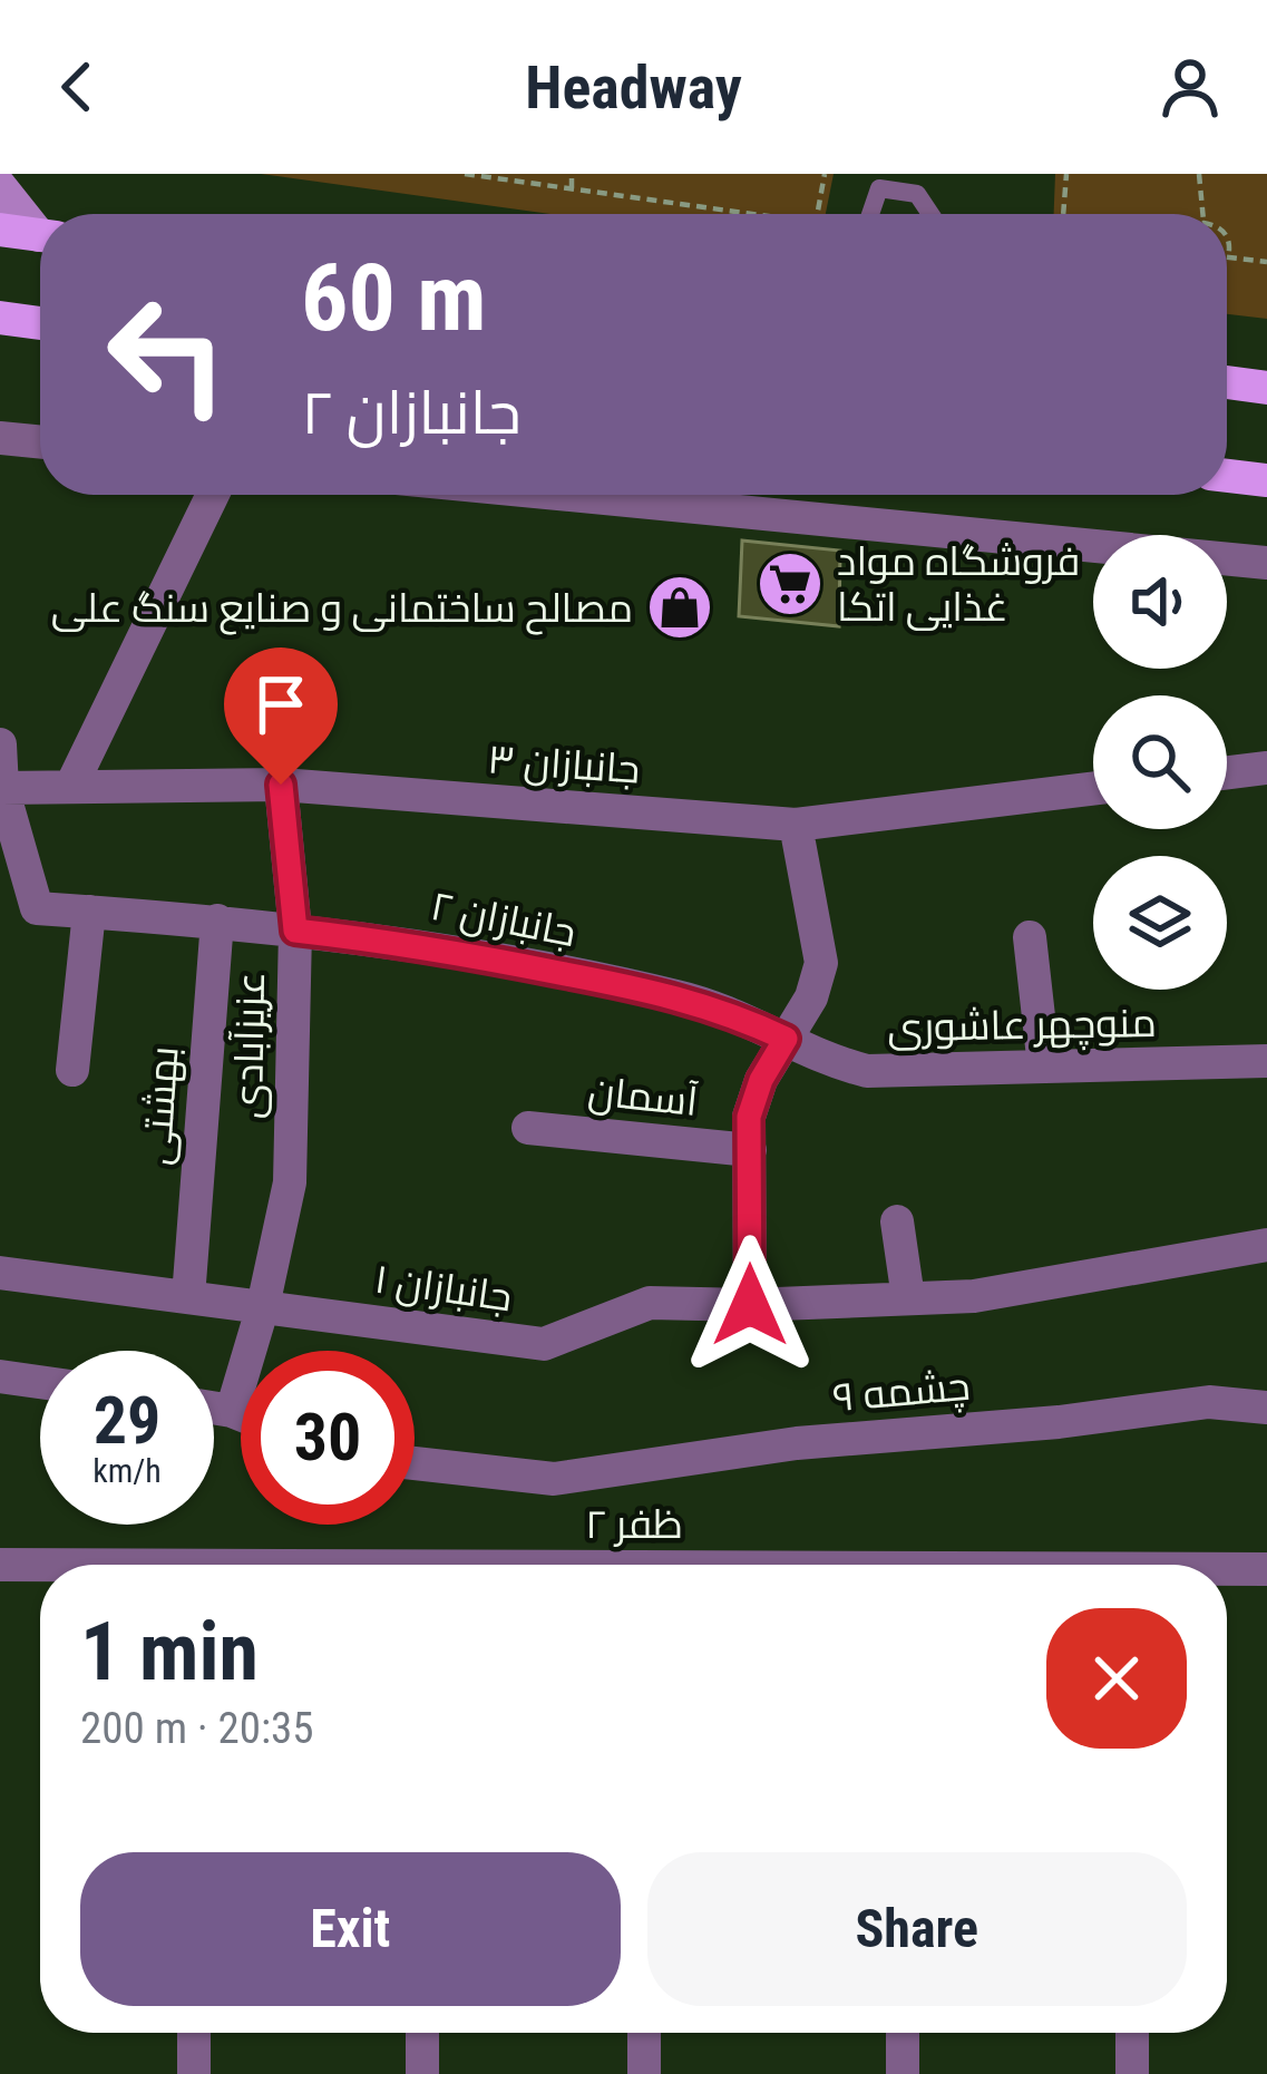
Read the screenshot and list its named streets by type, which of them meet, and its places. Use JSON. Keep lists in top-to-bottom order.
{
  "streets": {
    "street": [
      "جانبازان ۳",
      "جانبازان ۲",
      "منوچهر عاشوری",
      "عزیزآبادی",
      "آسمان",
      "بهشتی",
      "جانبازان ۱",
      "چشمه ۹",
      "ظفر ۲"
    ]
  },
  "crossings": [
    ["جانبازان ۳", "جانبازان ۲"],
    ["جانبازان ۳", "عزیزآبادی"],
    ["جانبازان ۲", "منوچهر عاشوری"],
    ["جانبازان ۲", "عزیزآبادی"],
    ["جانبازان ۲", "بهشتی"],
    ["عزیزآبادی", "جانبازان ۱"],
    ["بهشتی", "جانبازان ۱"]
  ],
  "places": {
    "supermarket": ["فروشگاه مواد غذایی اتکا"],
    "shop": ["مصالح ساختمانی و صنایع سنگ علی"]
  },
  "page": {
    "header": "Headway",
    "turn": ["60 m", "جانبازان ۲"],
    "speed": "29 km/h",
    "limit": "30",
    "heading": ["1 min", "200 m · 20:35"],
    "buttons": ["Exit", "Share"]
  }
}
